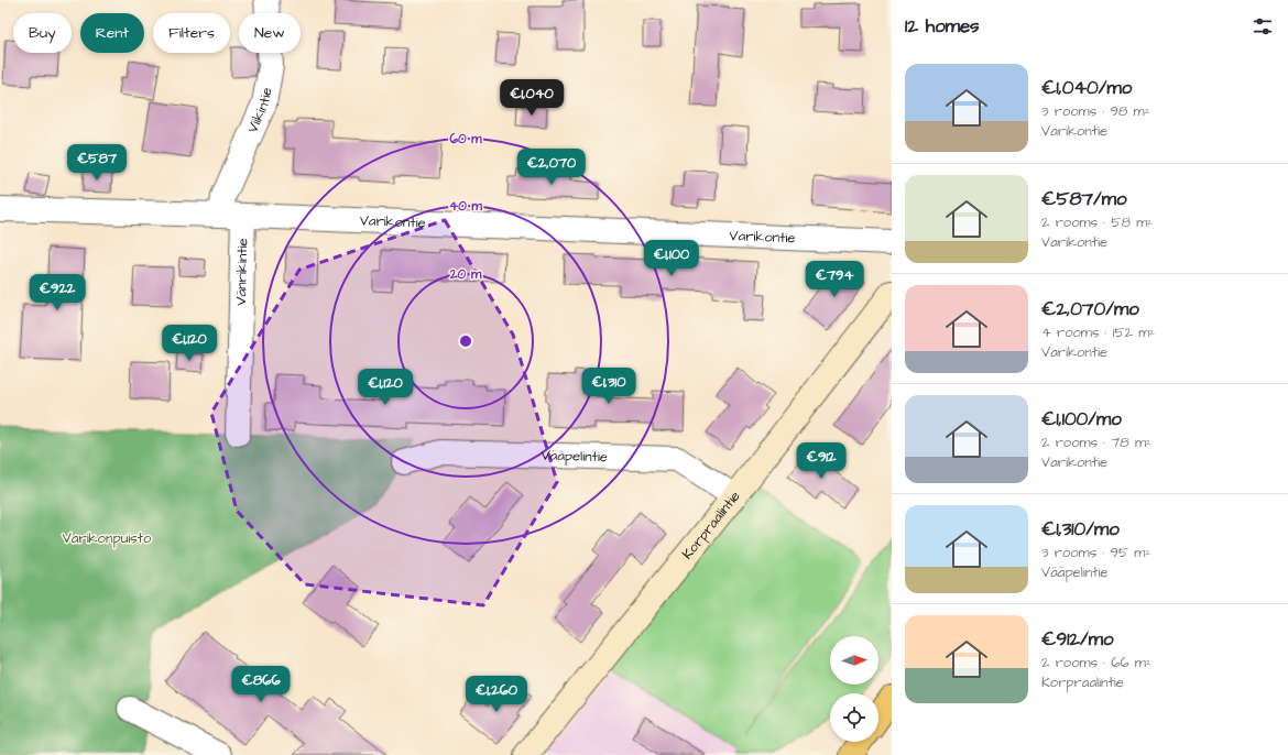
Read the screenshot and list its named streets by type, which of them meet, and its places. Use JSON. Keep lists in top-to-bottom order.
{
  "streets": {
    "street": [
      "Viikintie",
      "Varikontie",
      "Vänrikintie",
      "Vääpelintie",
      "Korpraalintie"
    ]
  },
  "crossings": [
    ["Viikintie", "Varikontie"],
    ["Viikintie", "Vänrikintie"],
    ["Varikontie", "Vänrikintie"],
    ["Vääpelintie", "Korpraalintie"]
  ],
  "parks": ["Varikonpuisto"],
  "north": "right",
  "page": {
    "heading": "12 homes",
    "chip": [
      "Buy",
      "Rent",
      "Filters",
      "New"
    ],
    "list": [
      {
        "name": "€1,040/mo",
        "note": "3 rooms · 98 m² · Varikontie"
      },
      {
        "name": "€587/mo",
        "note": "2 rooms · 58 m² · Varikontie"
      },
      {
        "name": "€2,070/mo",
        "note": "4 rooms · 152 m² · Varikontie"
      },
      {
        "name": "€1,100/mo",
        "note": "2 rooms · 78 m² · Varikontie"
      },
      {
        "name": "€1,310/mo",
        "note": "3 rooms · 95 m² · Vääpelintie"
      },
      {
        "name": "€912/mo",
        "note": "2 rooms · 66 m² · Korpraalintie"
      }
    ],
    "price": [
      "€1,040",
      "€587",
      "€2,070",
      "€1,100",
      "€794",
      "€922",
      "€1,120",
      "€1,310",
      "€1,120",
      "€912",
      "€866",
      "€1,260"
    ]
  },
  "rings": ["60 m", "40 m", "20 m"]
}
